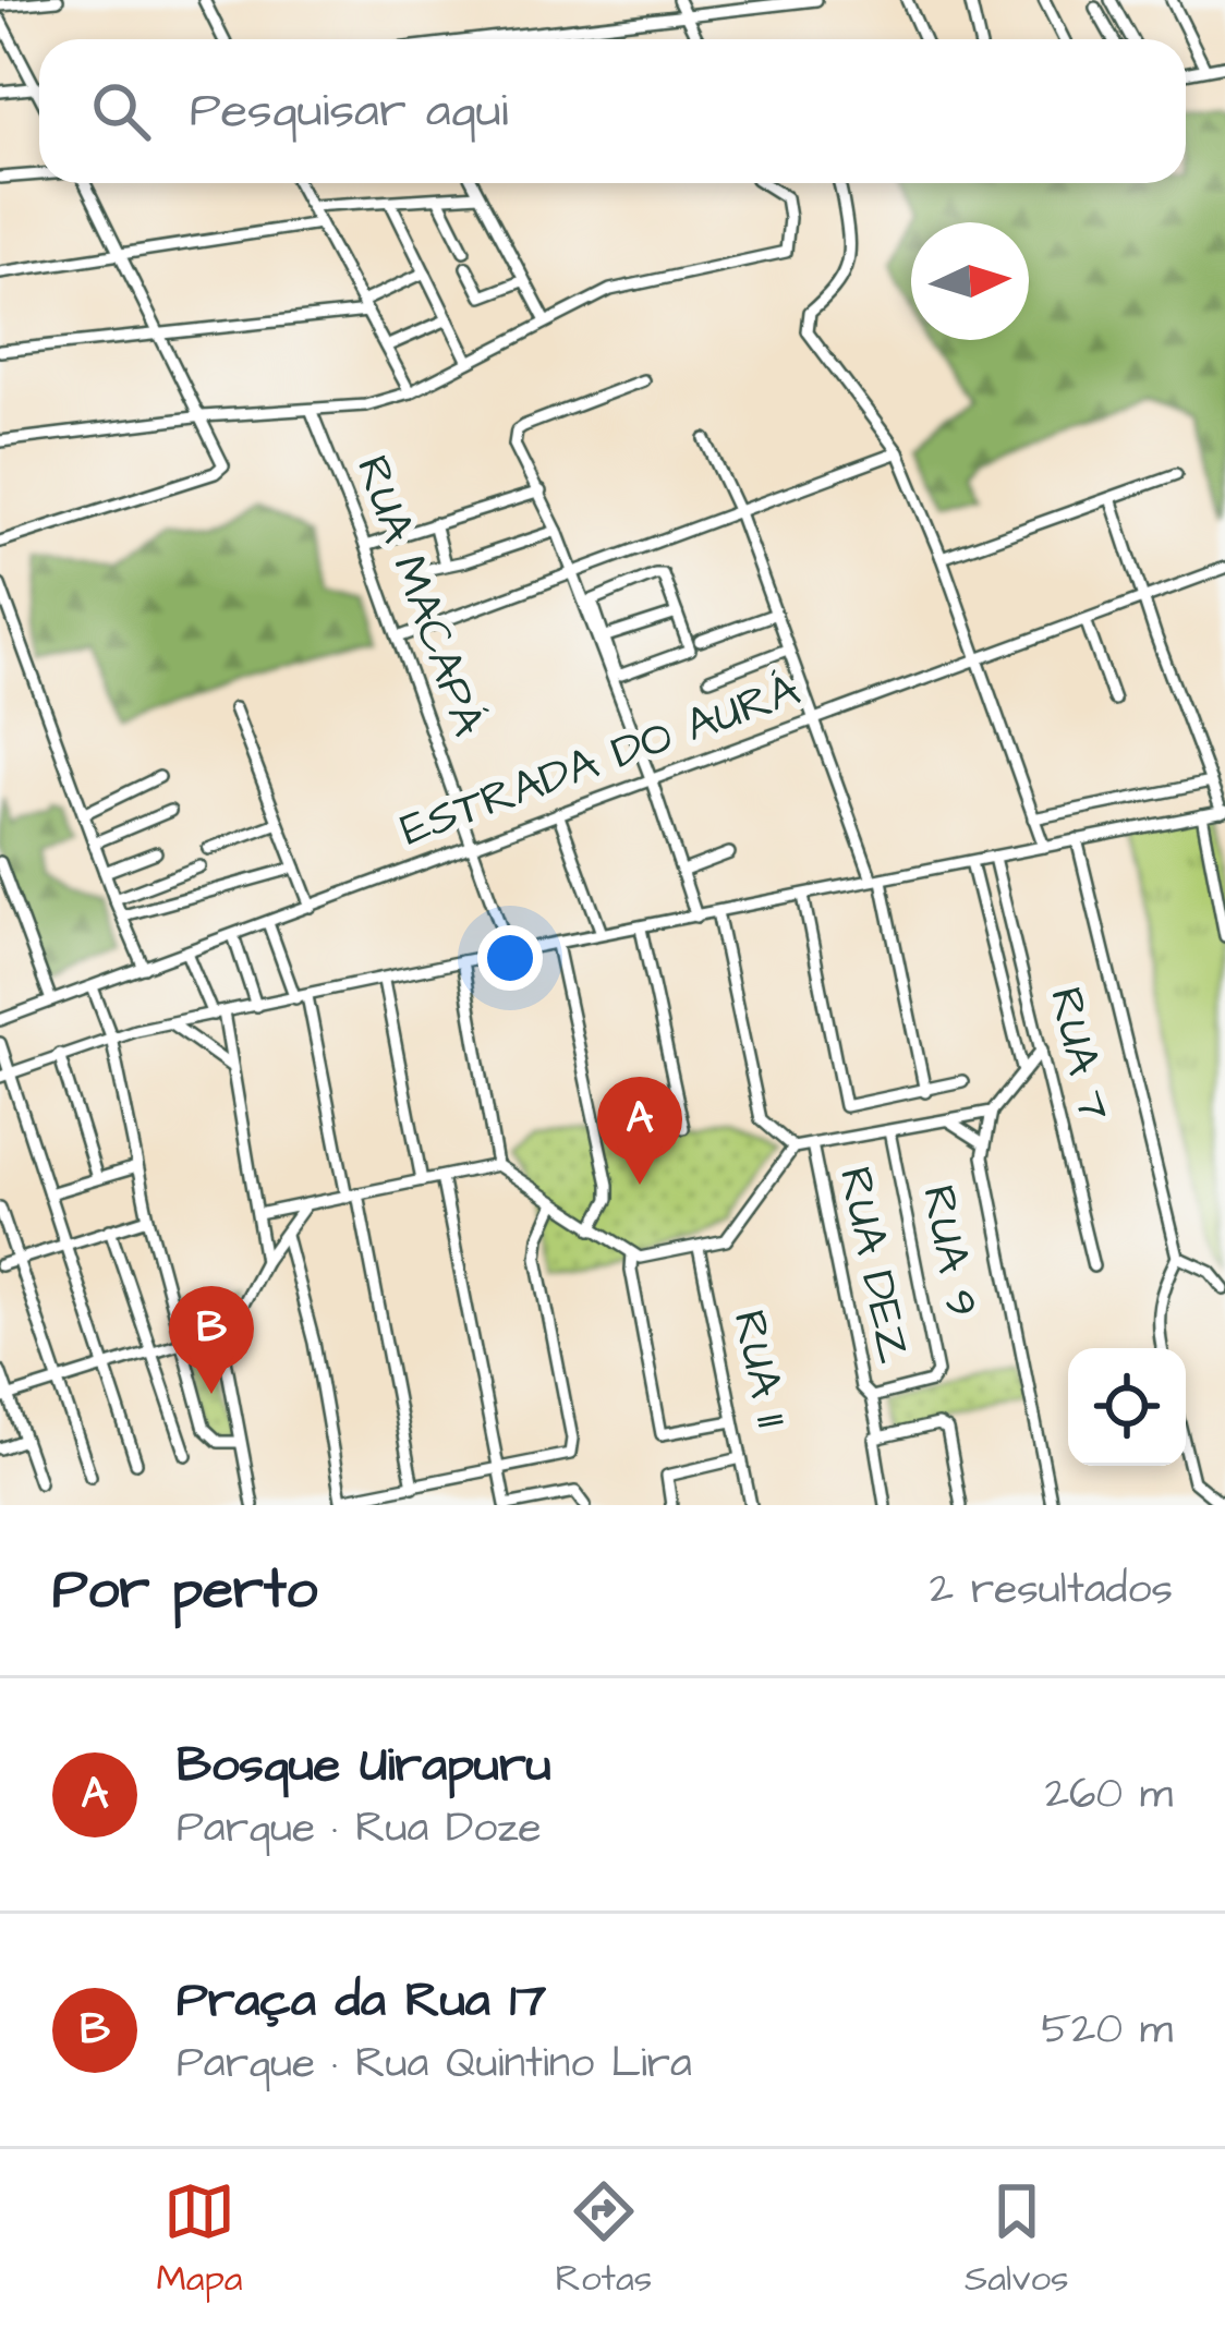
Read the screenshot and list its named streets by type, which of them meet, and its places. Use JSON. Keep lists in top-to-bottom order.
{
  "streets": {
    "street": [
      "RUA MACAPÁ",
      "ESTRADA DO AURÁ",
      "RUA 7",
      "RUA 9",
      "RUA DEZ",
      "RUA 11"
    ]
  },
  "crossings": [
    ["RUA MACAPÁ", "ESTRADA DO AURÁ"],
    ["RUA 9", "RUA DEZ"]
  ],
  "north": "right",
  "page": {
    "search": "Pesquisar aqui",
    "pins": ["A", "B"],
    "heading": ["Por perto", "2 resultados"],
    "list": [
      {
        "mark": "A",
        "name": "Bosque Uirapuru",
        "note": "Parque · Rua Doze",
        "value": "260 m"
      },
      {
        "mark": "B",
        "name": "Praça da Rua 17",
        "note": "Parque · Rua Quintino Lira",
        "value": "520 m"
      }
    ],
    "nav": ["Mapa", "Rotas", "Salvos"]
  }
}
